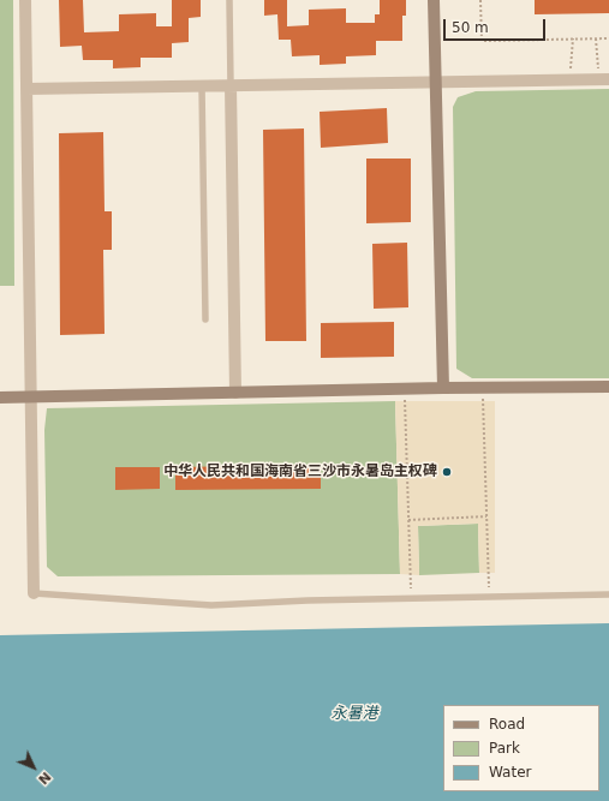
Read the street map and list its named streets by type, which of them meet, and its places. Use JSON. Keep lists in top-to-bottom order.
{
  "water": ["永暑港"],
  "places": ["中华人民共和国海南省三沙市永暑岛主权碑"],
  "legend": ["Road", "Park", "Water"],
  "scale_bar": "50 m",
  "north": "bottom right"
}
